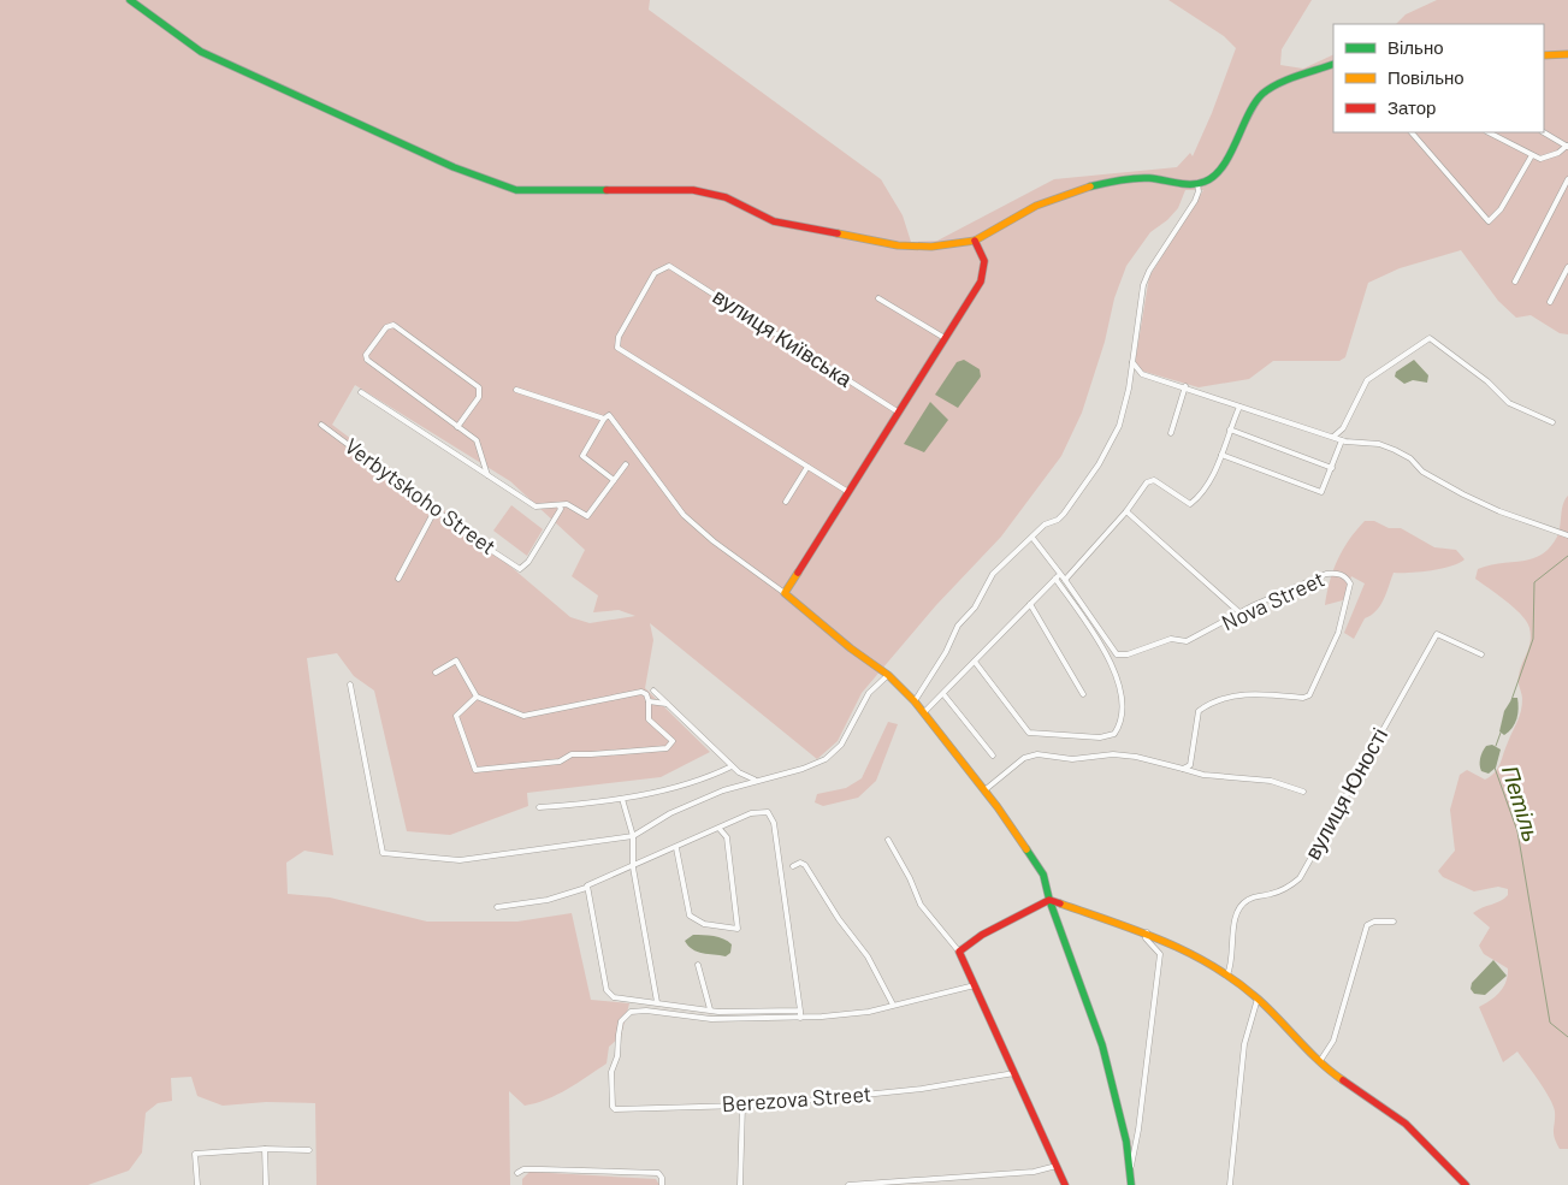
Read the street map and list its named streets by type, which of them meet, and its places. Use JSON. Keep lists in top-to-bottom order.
{
  "streets": {
    "street": [
      "вулиця Київська",
      "Verbytskoho Street",
      "Nova Street",
      "вулиця Юності",
      "Berezova Street"
    ]
  },
  "water": ["Петіль"],
  "legend": ["Вільно", "Повільно", "Затор"]
}
